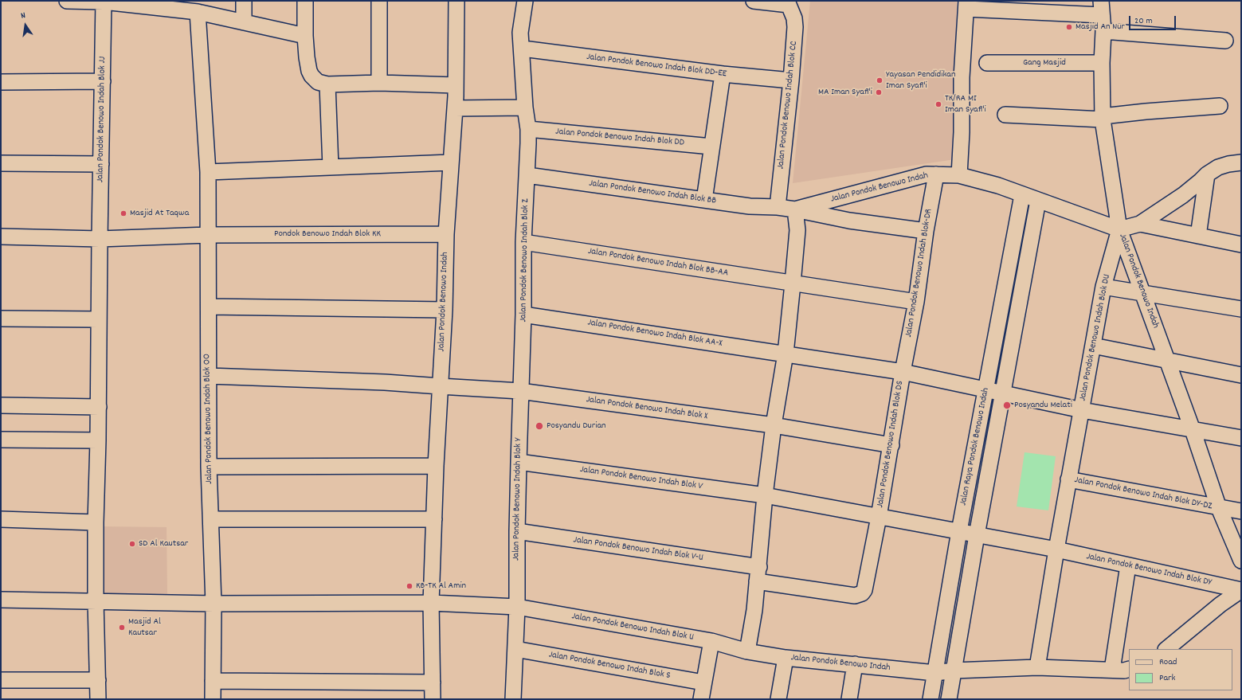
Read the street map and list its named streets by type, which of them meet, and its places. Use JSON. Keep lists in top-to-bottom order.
{
  "streets": {
    "street": [
      "Gang Masjid",
      "Jalan Pondok Benowo Indah Blok DD-EE",
      "Jalan Pondok Benowo Indah Blok CC",
      "Jalan Pondok Benowo Indah Blok JJ",
      "Jalan Pondok Benowo Indah Blok DD",
      "Jalan Pondok Benowo Indah",
      "Jalan Pondok Benowo Indah Blok BB",
      "Pondok Benowo Indah Blok KK",
      "Jalan Pondok Benowo Indah Blok Z",
      "Jalan Pondok Benowo Indah Blok BB-AA",
      "Jalan Pondok Benowo Indah Blok-DR",
      "Jalan Pondok Benowo Indah Blok AA-X",
      "Jalan Pondok Benowo Indah Blok DU",
      "Jalan Pondok Benowo Indah Blok X",
      "Jalan Pondok Benowo Indah Blok OO",
      "Jalan Pondok Benowo Indah Blok DS",
      "Jalan Raya Pondok Benowo Indah",
      "Jalan Pondok Benowo Indah Blok V",
      "Jalan Pondok Benowo Indah Blok DY-DZ",
      "Jalan Pondok Benowo Indah Blok Y",
      "Jalan Pondok Benowo Indah Blok V-U",
      "Jalan Pondok Benowo Indah Blok DY",
      "Jalan Pondok Benowo Indah Blok U",
      "Jalan Pondok Benowo Indah Blok S"
    ]
  },
  "crossings": [
    ["Jalan Pondok Benowo Indah Blok DD-EE", "Jalan Pondok Benowo Indah Blok CC"],
    ["Jalan Pondok Benowo Indah Blok DD-EE", "Jalan Pondok Benowo Indah Blok Z"],
    ["Jalan Pondok Benowo Indah Blok CC", "Jalan Pondok Benowo Indah Blok BB"],
    ["Jalan Pondok Benowo Indah Blok JJ", "Pondok Benowo Indah Blok KK"],
    ["Jalan Pondok Benowo Indah Blok DD", "Jalan Pondok Benowo Indah Blok Z"],
    ["Jalan Pondok Benowo Indah", "Jalan Pondok Benowo Indah Blok BB"],
    ["Jalan Pondok Benowo Indah", "Pondok Benowo Indah Blok KK"],
    ["Jalan Pondok Benowo Indah", "Jalan Pondok Benowo Indah Blok-DR"],
    ["Jalan Pondok Benowo Indah", "Jalan Pondok Benowo Indah Blok AA-X"],
    ["Jalan Pondok Benowo Indah", "Jalan Pondok Benowo Indah Blok DU"],
    ["Jalan Pondok Benowo Indah", "Jalan Pondok Benowo Indah Blok X"],
    ["Jalan Pondok Benowo Indah", "Jalan Raya Pondok Benowo Indah"],
    ["Jalan Pondok Benowo Indah", "Jalan Pondok Benowo Indah Blok DY-DZ"],
    ["Jalan Pondok Benowo Indah", "Jalan Pondok Benowo Indah Blok U"],
    ["Jalan Pondok Benowo Indah Blok BB", "Jalan Pondok Benowo Indah Blok Z"],
    ["Jalan Pondok Benowo Indah Blok BB", "Jalan Pondok Benowo Indah Blok-DR"],
    ["Pondok Benowo Indah Blok KK", "Jalan Pondok Benowo Indah Blok OO"],
    ["Jalan Pondok Benowo Indah Blok Z", "Jalan Pondok Benowo Indah Blok BB-AA"],
    ["Jalan Pondok Benowo Indah Blok Z", "Jalan Pondok Benowo Indah Blok AA-X"],
    ["Jalan Pondok Benowo Indah Blok Z", "Jalan Pondok Benowo Indah Blok X"],
    ["Jalan Pondok Benowo Indah Blok Z", "Jalan Pondok Benowo Indah Blok Y"],
    ["Jalan Pondok Benowo Indah Blok BB-AA", "Jalan Pondok Benowo Indah Blok-DR"],
    ["Jalan Pondok Benowo Indah Blok-DR", "Jalan Pondok Benowo Indah Blok AA-X"],
    ["Jalan Pondok Benowo Indah Blok-DR", "Jalan Pondok Benowo Indah Blok DS"],
    ["Jalan Pondok Benowo Indah Blok AA-X", "Jalan Pondok Benowo Indah Blok DU"],
    ["Jalan Pondok Benowo Indah Blok AA-X", "Jalan Pondok Benowo Indah Blok DS"],
    ["Jalan Pondok Benowo Indah Blok AA-X", "Jalan Raya Pondok Benowo Indah"],
    ["Jalan Pondok Benowo Indah Blok X", "Jalan Pondok Benowo Indah Blok OO"],
    ["Jalan Pondok Benowo Indah Blok X", "Jalan Pondok Benowo Indah Blok DS"],
    ["Jalan Pondok Benowo Indah Blok X", "Jalan Pondok Benowo Indah Blok Y"],
    ["Jalan Pondok Benowo Indah Blok OO", "Jalan Pondok Benowo Indah Blok U"],
    ["Jalan Pondok Benowo Indah Blok DS", "Jalan Pondok Benowo Indah Blok V"],
    ["Jalan Pondok Benowo Indah Blok DS", "Jalan Pondok Benowo Indah Blok V-U"],
    ["Jalan Pondok Benowo Indah Blok DS", "Jalan Pondok Benowo Indah Blok DY"],
    ["Jalan Raya Pondok Benowo Indah", "Jalan Pondok Benowo Indah Blok DY"],
    ["Jalan Pondok Benowo Indah Blok V", "Jalan Pondok Benowo Indah Blok Y"],
    ["Jalan Pondok Benowo Indah Blok V", "Jalan Pondok Benowo Indah Blok DY"],
    ["Jalan Pondok Benowo Indah Blok Y", "Jalan Pondok Benowo Indah Blok V-U"],
    ["Jalan Pondok Benowo Indah Blok Y", "Jalan Pondok Benowo Indah Blok U"],
    ["Jalan Pondok Benowo Indah Blok Y", "Jalan Pondok Benowo Indah Blok S"]
  ],
  "places": [
    "Masjid An Nur",
    "Yayasan Pendidikan Iman Syafi'i",
    "MA Iman Syafi'i",
    "TK/RA MI Iman Syafi'i",
    "Masjid At Taqwa",
    "Posyandu Melati",
    "Posyandu Durian",
    "SD Al Kautsar",
    "KB-TK Al Amin",
    "Masjid Al Kautsar"
  ],
  "legend": ["Road", "Park"],
  "scale_bar": "20 m",
  "north": "top"
}
